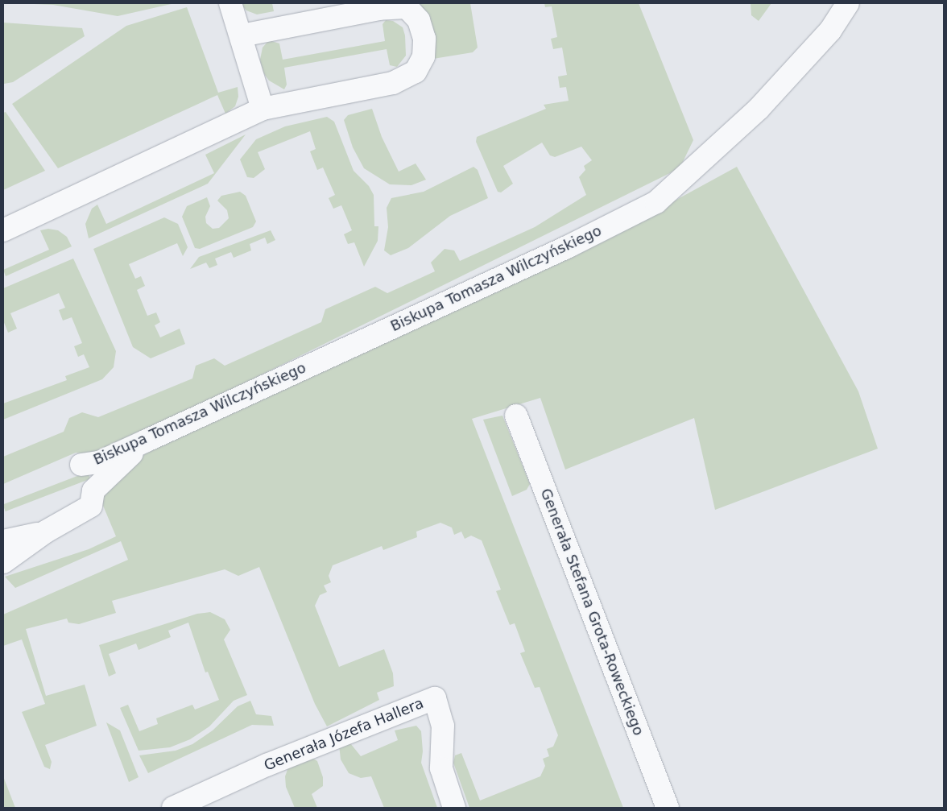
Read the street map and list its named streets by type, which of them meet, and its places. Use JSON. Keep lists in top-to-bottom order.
{
  "streets": {
    "street": ["Biskupa Tomasza Wilczyńskiego", "Generała Stefana Grota-Roweckiego", "Generała Józefa Hallera"]
  }
}
